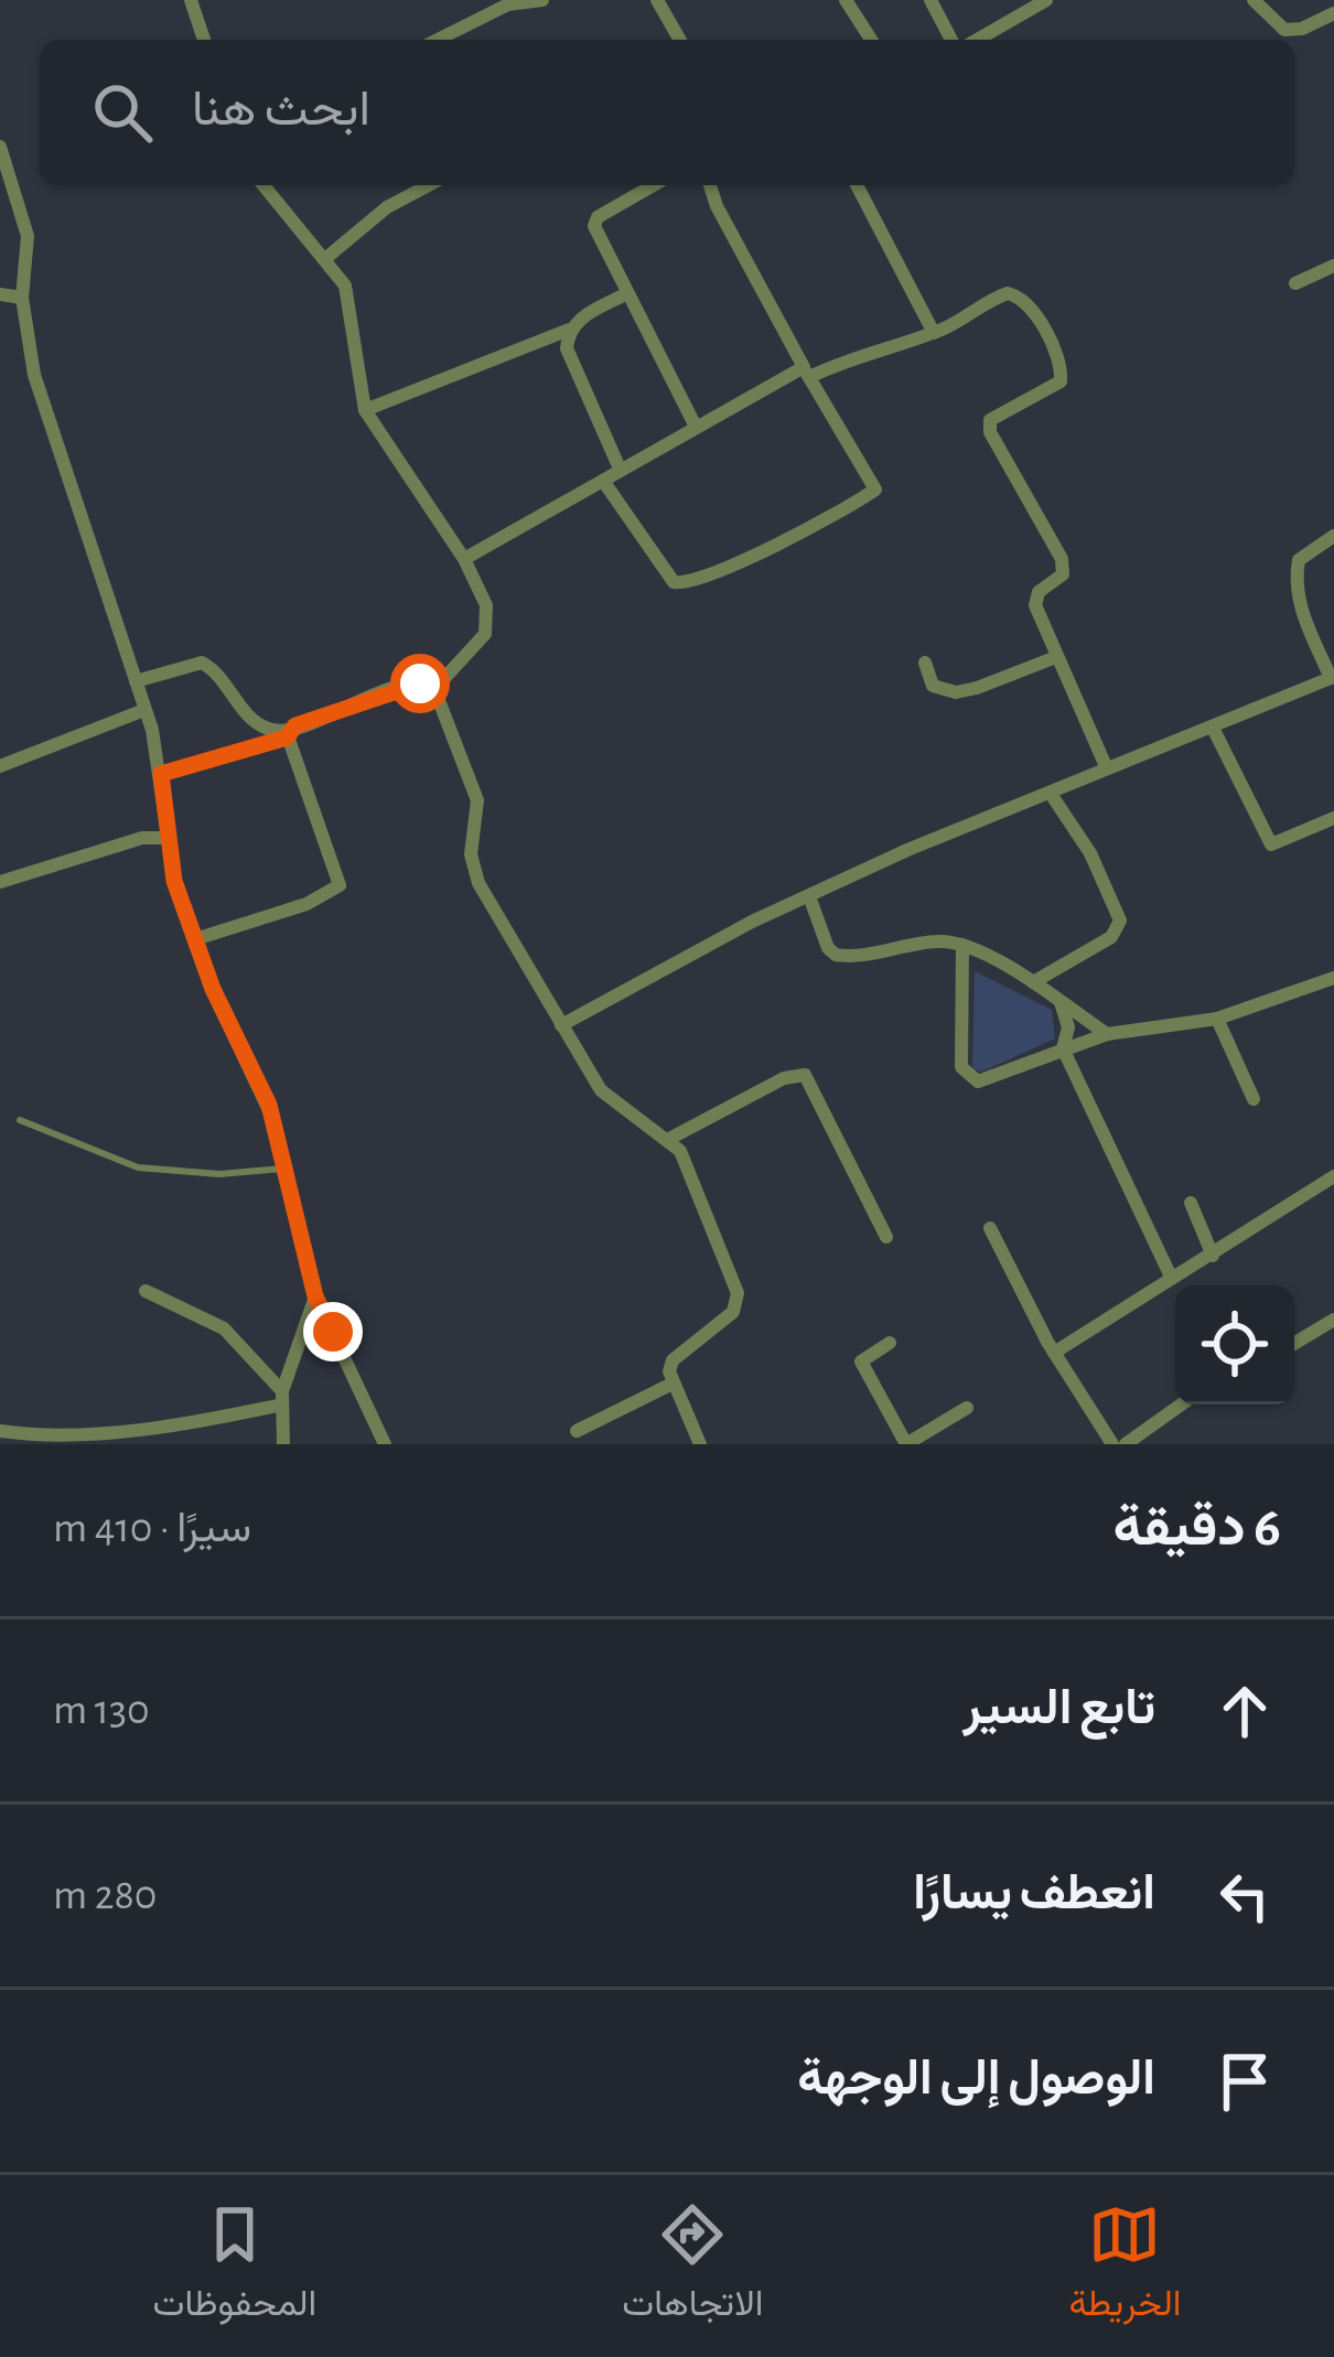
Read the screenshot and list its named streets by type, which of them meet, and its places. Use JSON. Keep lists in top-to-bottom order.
{
  "page": {
    "search": "ابحث هنا",
    "heading": ["6 دقيقة", "سيرًا · 410 m"],
    "list": [
      ["تابع السير", "130 m"],
      ["انعطف يسارًا", "280 m"],
      "الوصول إلى الوجهة"
    ],
    "nav": ["الخريطة", "الاتجاهات", "المحفوظات"]
  }
}
